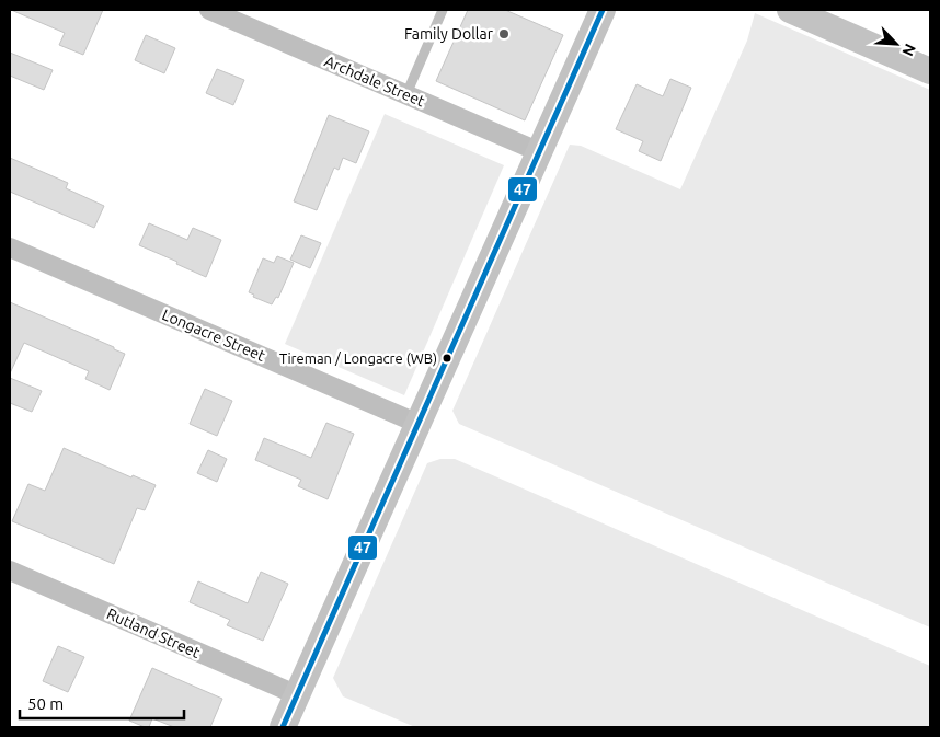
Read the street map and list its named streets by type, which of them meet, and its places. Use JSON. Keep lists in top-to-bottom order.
{
  "streets": {
    "street": ["Archdale Street", "Longacre Street", "Rutland Street"]
  },
  "places": ["Family Dollar", "Tireman / Longacre (WB)"],
  "lines": ["transit line 47"],
  "scale_bar": "50 m",
  "north": "bottom right"
}
